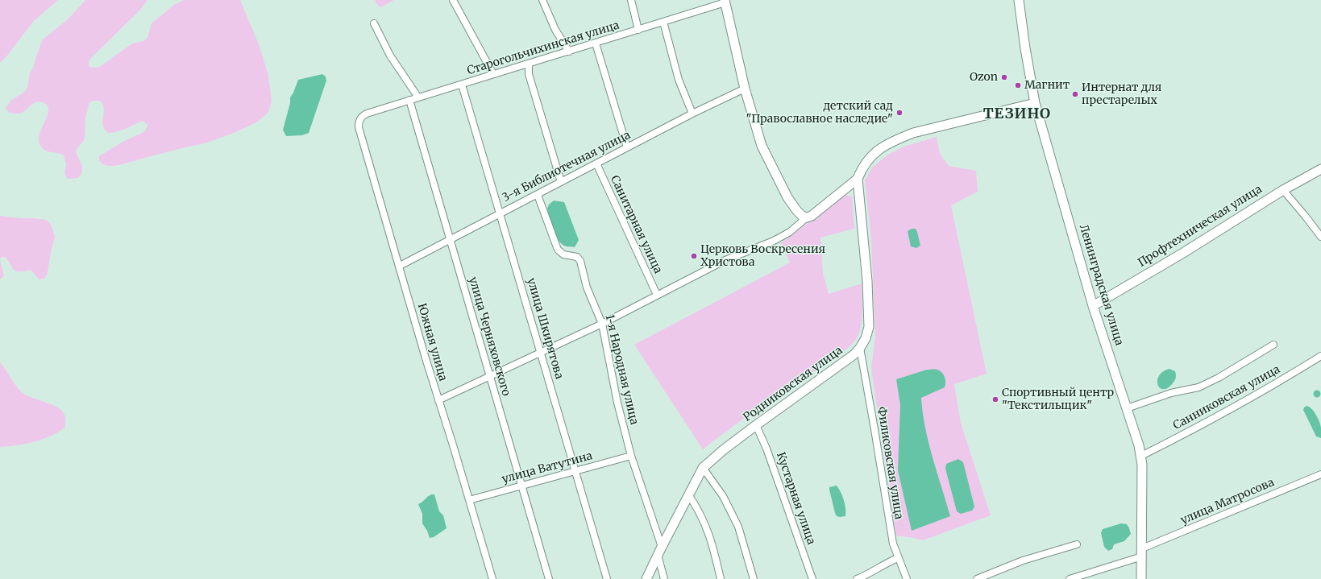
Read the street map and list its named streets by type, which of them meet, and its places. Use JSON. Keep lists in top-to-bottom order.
{
  "streets": {
    "street": [
      "Старогольчихинская улица",
      "3-я Библиотечная улица",
      "Санитарная улица",
      "Профтехническая улица",
      "Ленинградская улица",
      "улица Шкирятова",
      "улица Черняховского",
      "Южная улица",
      "1-я Народная улица",
      "Родниковская улица",
      "Санниковская улица",
      "Филисовская улица",
      "улица Ватутина",
      "Кустарная улица",
      "улица Матросова"
    ]
  },
  "crossings": [
    ["Старогольчихинская улица", "улица Шкирятова"],
    ["Старогольчихинская улица", "улица Черняховского"],
    ["Старогольчихинская улица", "Южная улица"],
    ["3-я Библиотечная улица", "Санитарная улица"],
    ["3-я Библиотечная улица", "улица Шкирятова"],
    ["3-я Библиотечная улица", "улица Черняховского"],
    ["3-я Библиотечная улица", "Южная улица"],
    ["3-я Библиотечная улица", "1-я Народная улица"],
    ["Профтехническая улица", "Ленинградская улица"],
    ["Ленинградская улица", "Санниковская улица"],
    ["Ленинградская улица", "улица Матросова"],
    ["улица Шкирятова", "улица Ватутина"],
    ["улица Черняховского", "улица Ватутина"],
    ["Южная улица", "улица Ватутина"],
    ["1-я Народная улица", "Родниковская улица"],
    ["1-я Народная улица", "улица Ватутина"],
    ["Родниковская улица", "Филисовская улица"],
    ["Родниковская улица", "Кустарная улица"]
  ],
  "districts": ["ТЕЗИНО"],
  "places": [
    "Ozon",
    "Магнит",
    "Интернат для престарелых",
    "детский сад \"Православное наследие\"",
    "Церковь Воскресения Христова",
    "Спортивный центр \"Текстильщик\""
  ]
}
